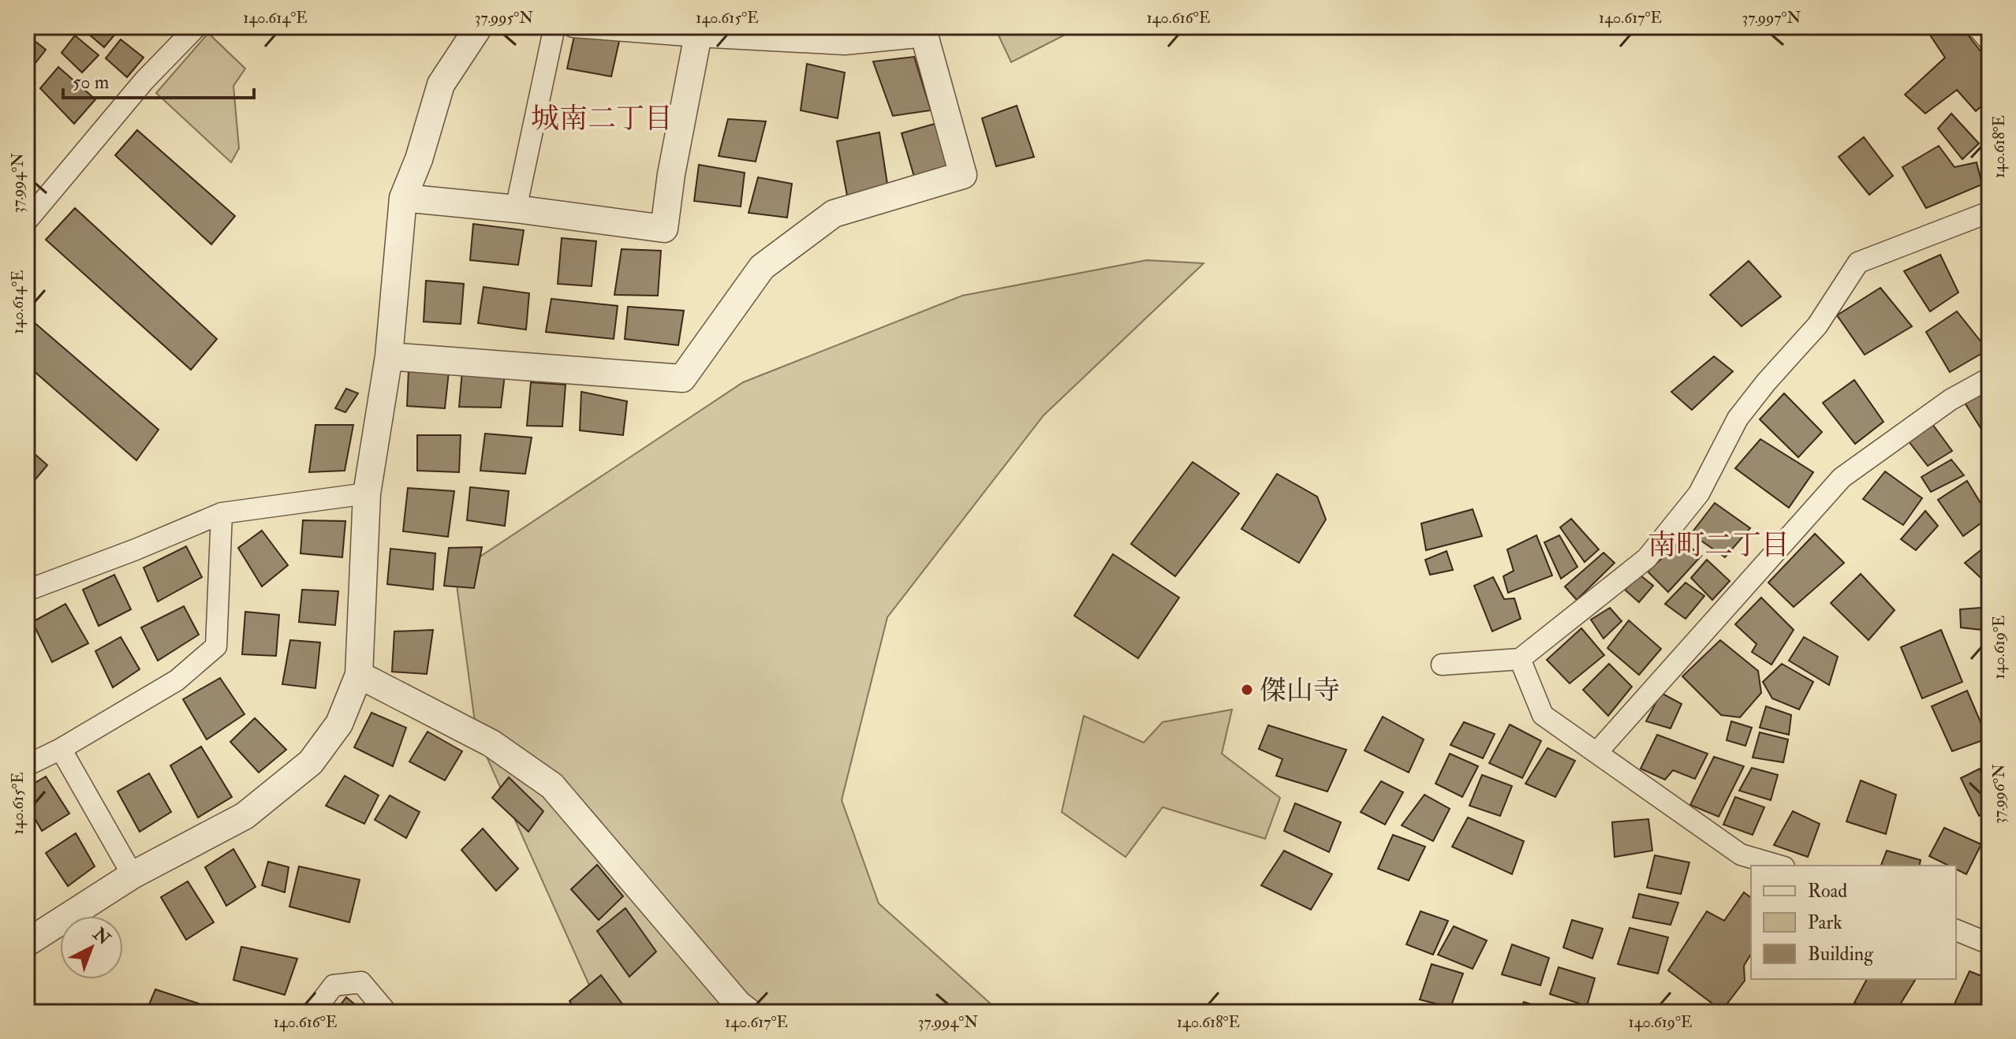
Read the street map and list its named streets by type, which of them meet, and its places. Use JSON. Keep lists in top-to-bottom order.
{
  "districts": ["城南二丁目", "南町二丁目"],
  "places": ["傑山寺"],
  "legend": ["Road", "Park", "Building"],
  "scale_bar": "50 m",
  "north": "top right",
  "coordinates": [
    "140.614°E",
    "37.995°N",
    "140.615°E",
    "140.616°E",
    "140.617°E",
    "37.997°N",
    "140.618°E",
    "37.994°N",
    "140.619°E",
    "37.996°N"
  ]
}
